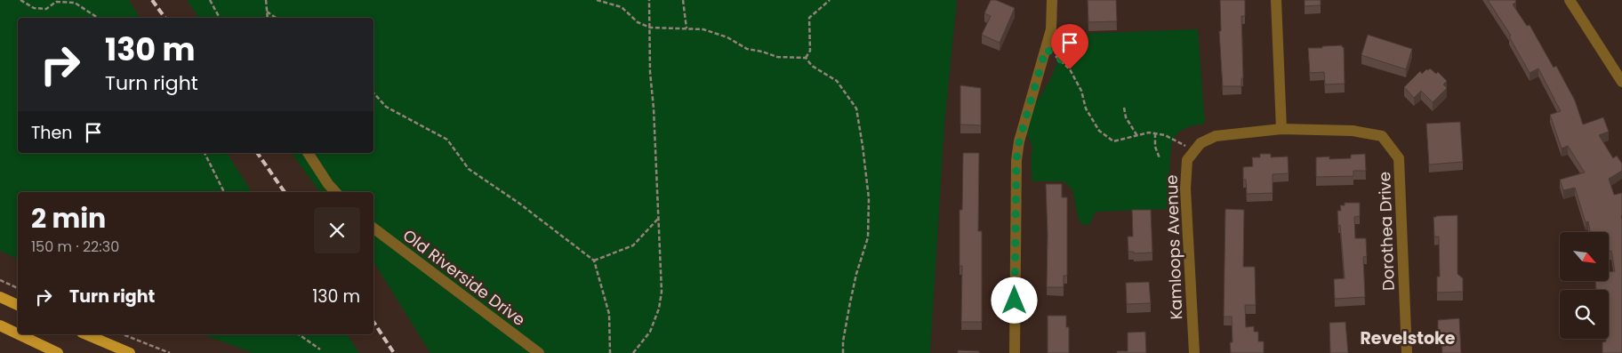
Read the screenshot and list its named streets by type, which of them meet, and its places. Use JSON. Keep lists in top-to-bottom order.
{
  "streets": {
    "street": ["Dorothea Drive", "Kamloops Avenue", "Old Riverside Drive"]
  },
  "districts": ["Revelstoke"],
  "north": "bottom right",
  "page": {
    "turn": ["130 m", "Turn right"],
    "then": "Then",
    "heading": ["2 min", "150 m · 22:30"],
    "list": [
      {
        "name": "Turn right",
        "value": "130 m"
      }
    ]
  }
}
